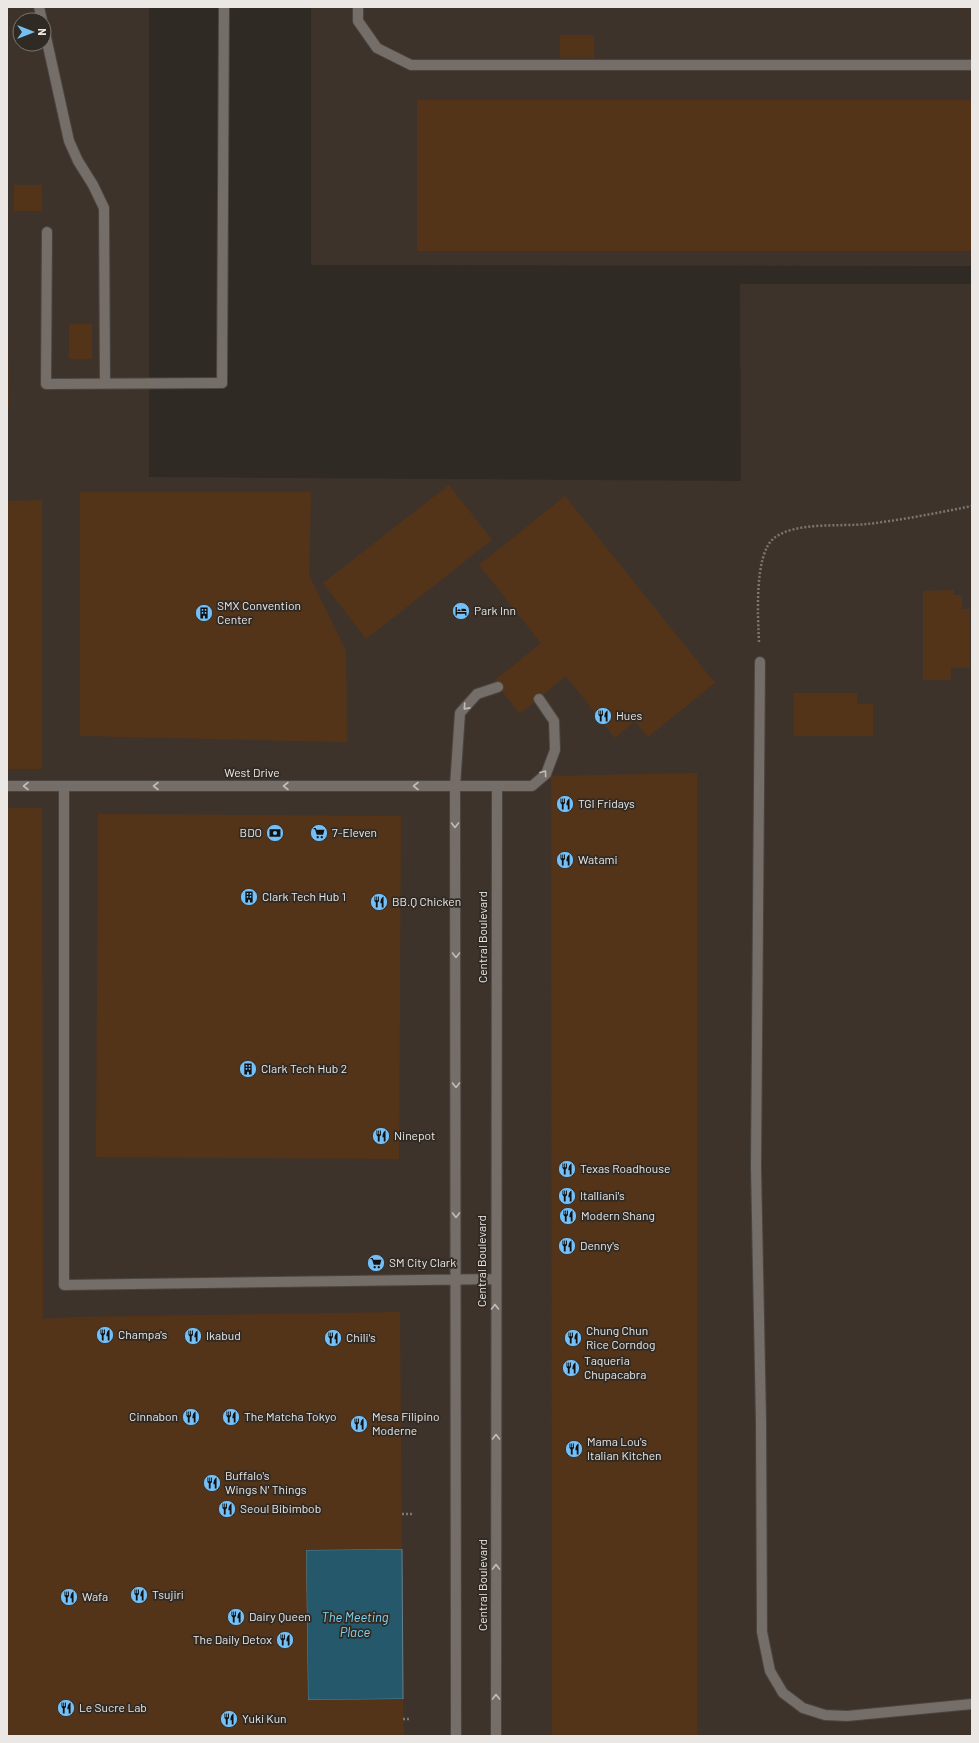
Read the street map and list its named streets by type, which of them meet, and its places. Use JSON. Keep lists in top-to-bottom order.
{
  "streets": {
    "street": ["West Drive", "Central Boulevard"]
  },
  "crossings": [
    ["West Drive", "Central Boulevard"]
  ],
  "water": ["The Meeting Place"],
  "places": {
    "hotel": ["Park Inn"],
    "building": ["SMX Convention Center", "Clark Tech Hub 1", "Clark Tech Hub 2"],
    "restaurant": [
      "Hues",
      "TGI Fridays",
      "Watami",
      "BB.Q Chicken",
      "Ninepot",
      "Texas Roadhouse",
      "Italliani's",
      "Modern Shang",
      "Denny's",
      "Champa's",
      "Ikabud",
      "Chili's",
      "Chung Chun Rice Corndog",
      "Taqueria Chupacabra",
      "Cinnabon",
      "The Matcha Tokyo",
      "Mesa Filipino Moderne",
      "Mama Lou's Italian Kitchen",
      "Buffalo's Wings N' Things",
      "Seoul Bibimbob",
      "Tsujiri",
      "Wafa",
      "Dairy Queen",
      "The Daily Detox",
      "Le Sucre Lab",
      "Yuki Kun"
    ],
    "bank": ["BDO"],
    "supermarket": ["7-Eleven", "SM City Clark"]
  },
  "north": "right"
}
